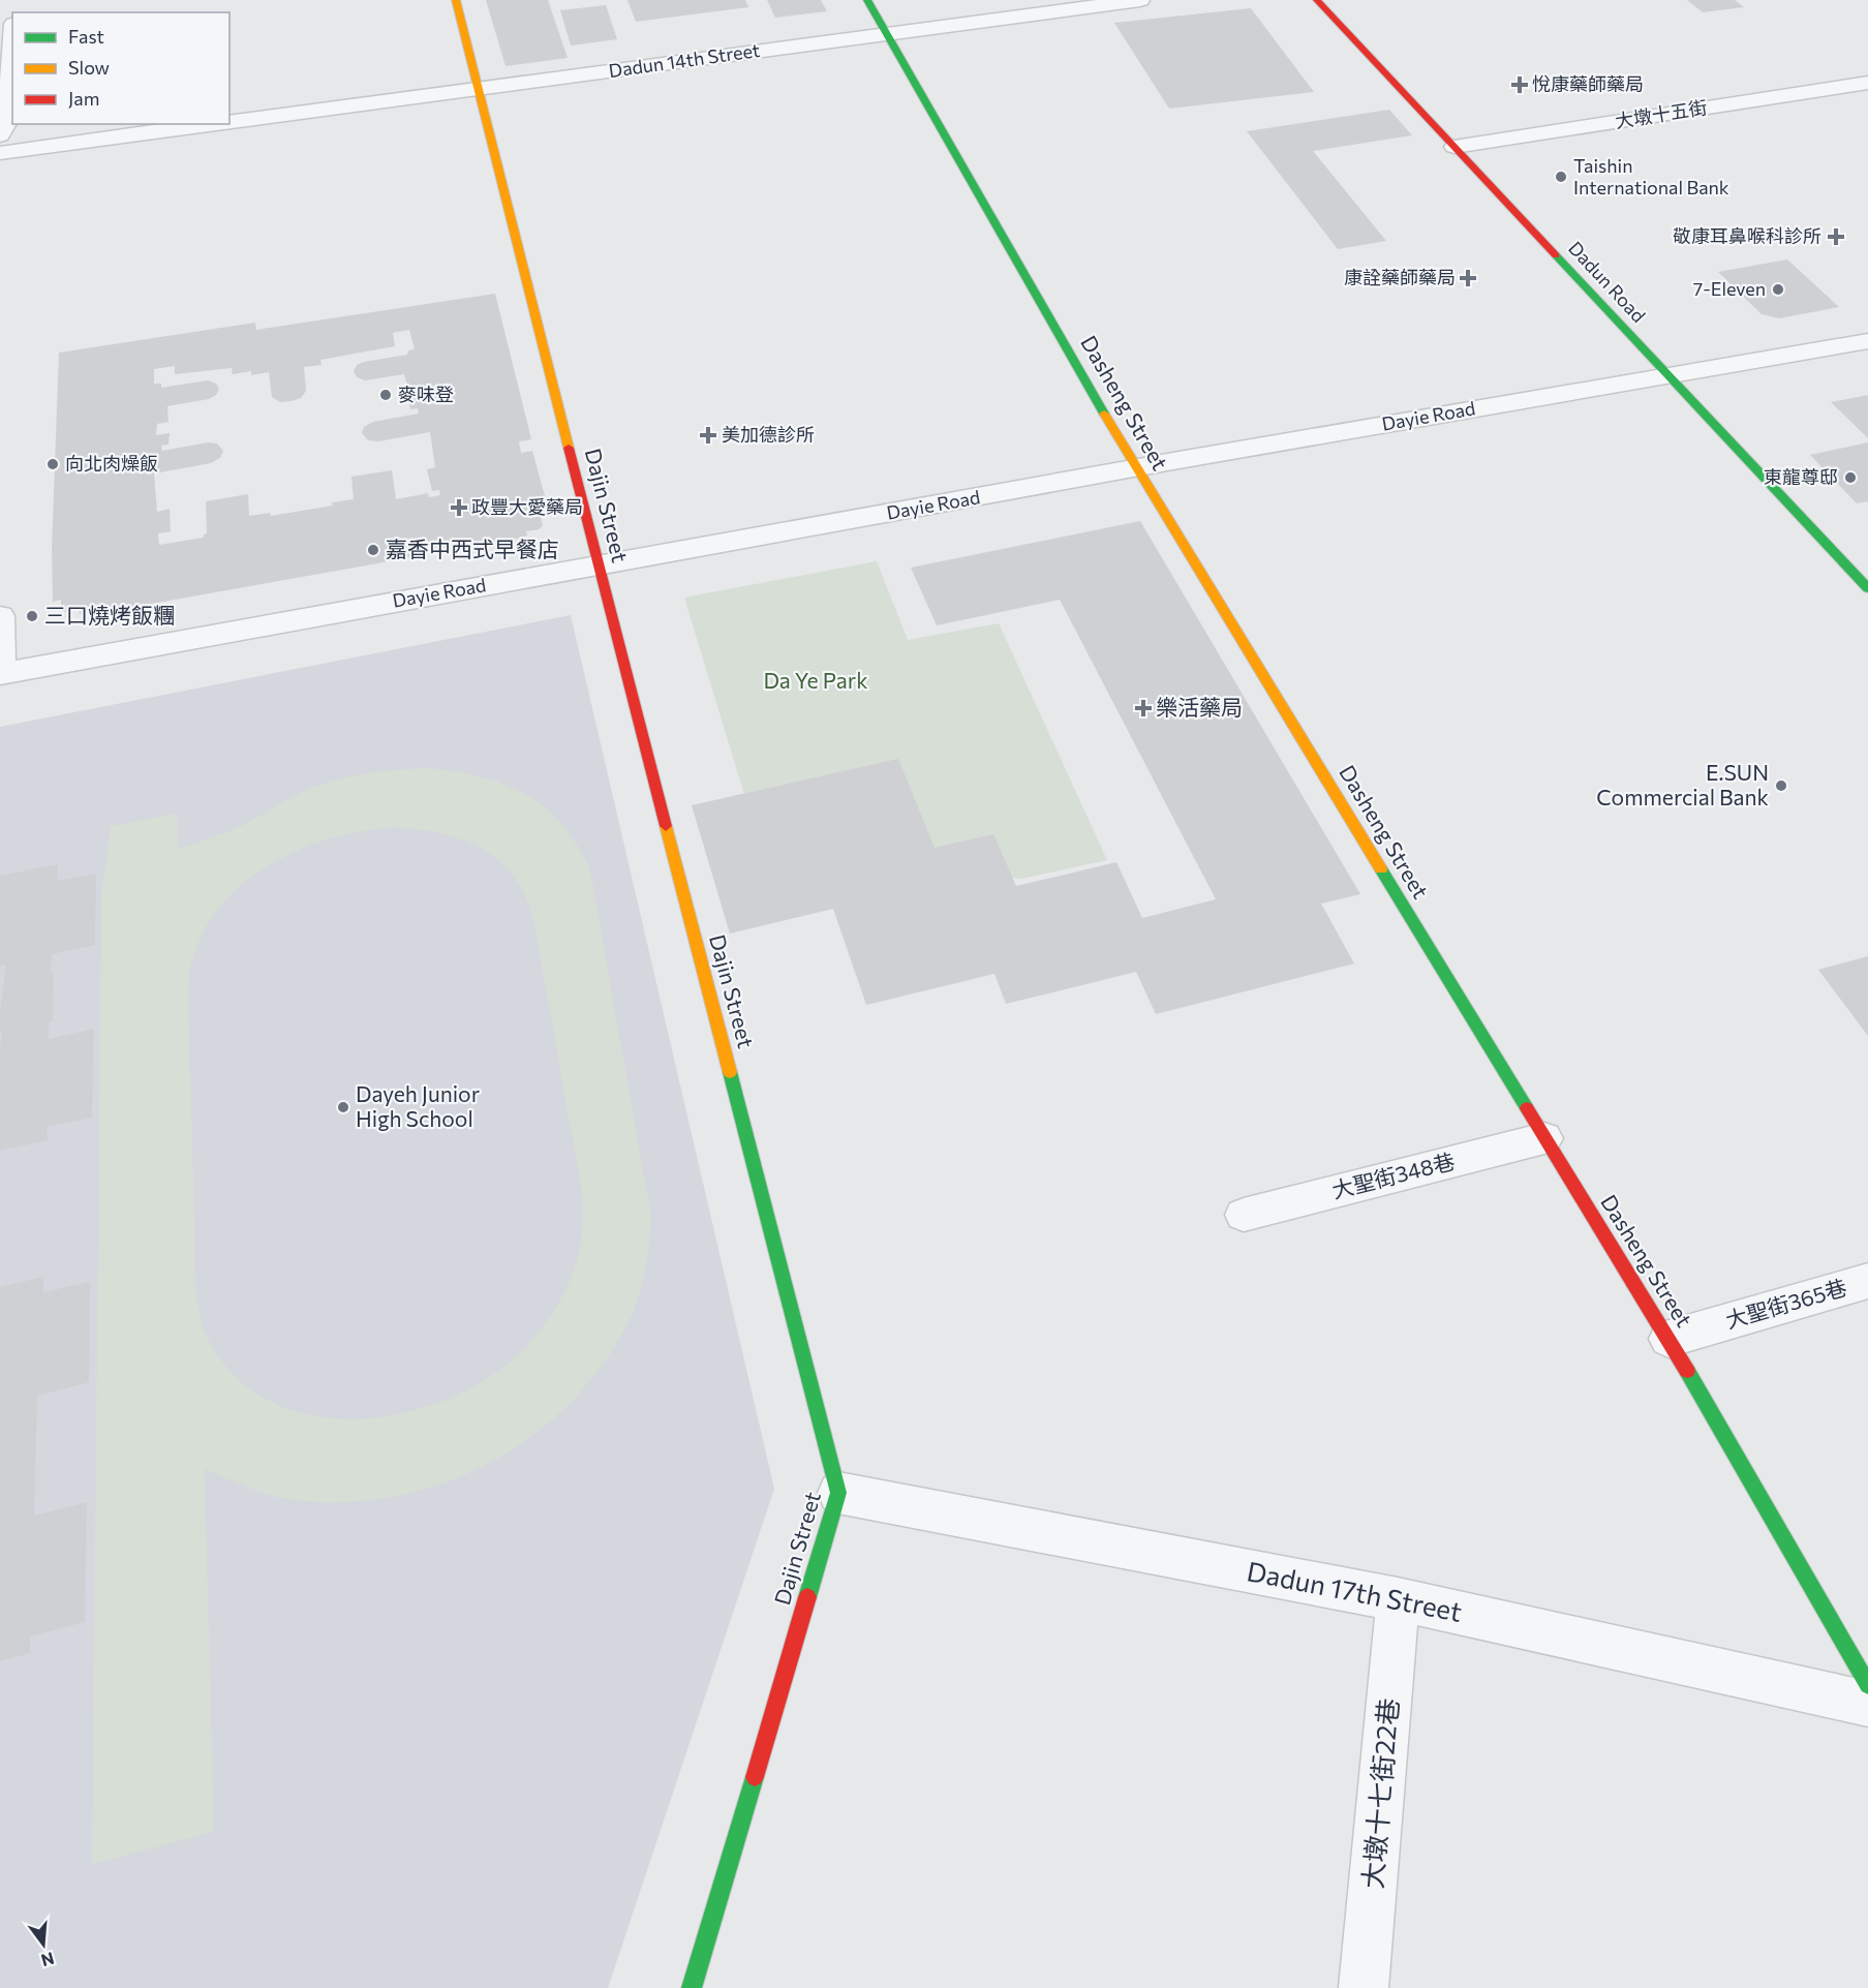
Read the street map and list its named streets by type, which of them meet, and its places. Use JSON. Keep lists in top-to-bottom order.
{
  "streets": {
    "street": [
      "Dadun 14th Street",
      "大墩十五街",
      "Dadun Road",
      "Dasheng Street",
      "Dayie Road",
      "Dajin Street",
      "大聖街348巷",
      "大聖街365巷",
      "Dadun 17th Street",
      "大墩十七街22巷"
    ]
  },
  "crossings": [
    ["Dadun 14th Street", "Dasheng Street"],
    ["Dadun 14th Street", "Dajin Street"],
    ["大墩十五街", "Dadun Road"],
    ["Dadun Road", "Dayie Road"],
    ["Dasheng Street", "Dayie Road"],
    ["Dasheng Street", "大聖街348巷"],
    ["Dasheng Street", "大聖街365巷"],
    ["Dayie Road", "Dajin Street"],
    ["Dajin Street", "Dadun 17th Street"],
    ["Dadun 17th Street", "大墩十七街22巷"]
  ],
  "parks": ["Da Ye Park"],
  "places": {
    "health": [
      "悅康藥師藥局",
      "敬康耳鼻喉科診所",
      "康詮藥師藥局",
      "美加德診所",
      "政豐大愛藥局",
      "樂活藥局"
    ],
    "other": [
      "Taishin International Bank",
      "7-Eleven",
      "麥味登",
      "向北肉燥飯",
      "東龍尊邸",
      "嘉香中西式早餐店",
      "三口燒烤飯糰",
      "E.SUN Commercial Bank",
      "Dayeh Junior High School"
    ]
  },
  "legend": ["Fast", "Slow", "Jam"],
  "north": "bottom"
}
